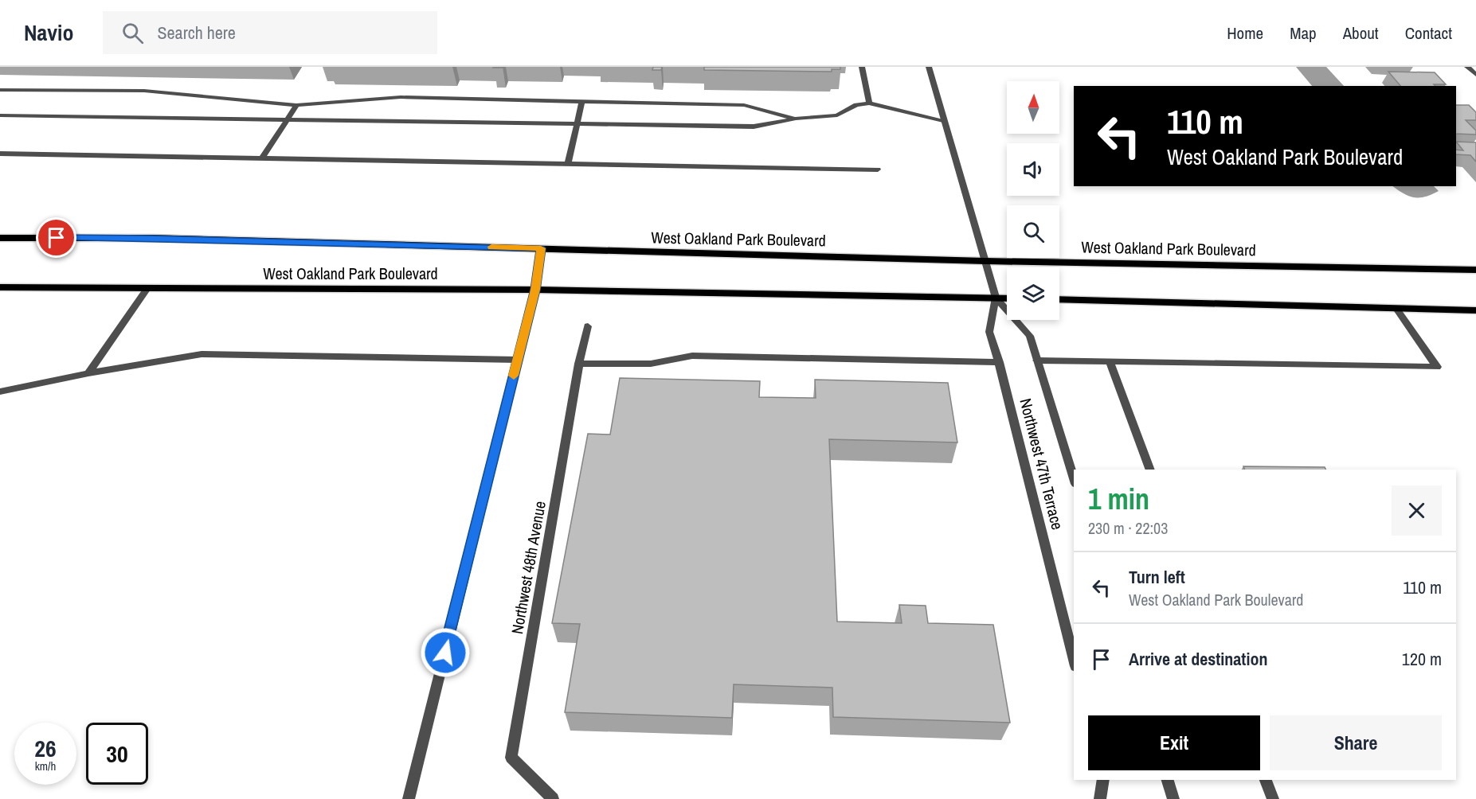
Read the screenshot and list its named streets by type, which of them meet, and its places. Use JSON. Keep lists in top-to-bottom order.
{
  "streets": {
    "main road": ["West Oakland Park Boulevard"],
    "street": ["Northwest 47th Terrace", "Northwest 48th Avenue"]
  },
  "crossings": [
    ["West Oakland Park Boulevard", "Northwest 47th Terrace"]
  ],
  "north": "top",
  "page": {
    "header": "Navio",
    "search": "Search here",
    "nav": [
      "Home",
      "Map",
      "About",
      "Contact"
    ],
    "turn": ["110 m", "West Oakland Park Boulevard"],
    "heading": ["1 min", "230 m · 22:03"],
    "list": [
      {
        "name": "Turn left",
        "note": "West Oakland Park Boulevard",
        "value": "110 m"
      },
      {
        "name": "Arrive at destination",
        "value": "120 m"
      }
    ],
    "buttons": ["Exit", "Share"],
    "speed": "26 km/h",
    "limit": "30"
  }
}
